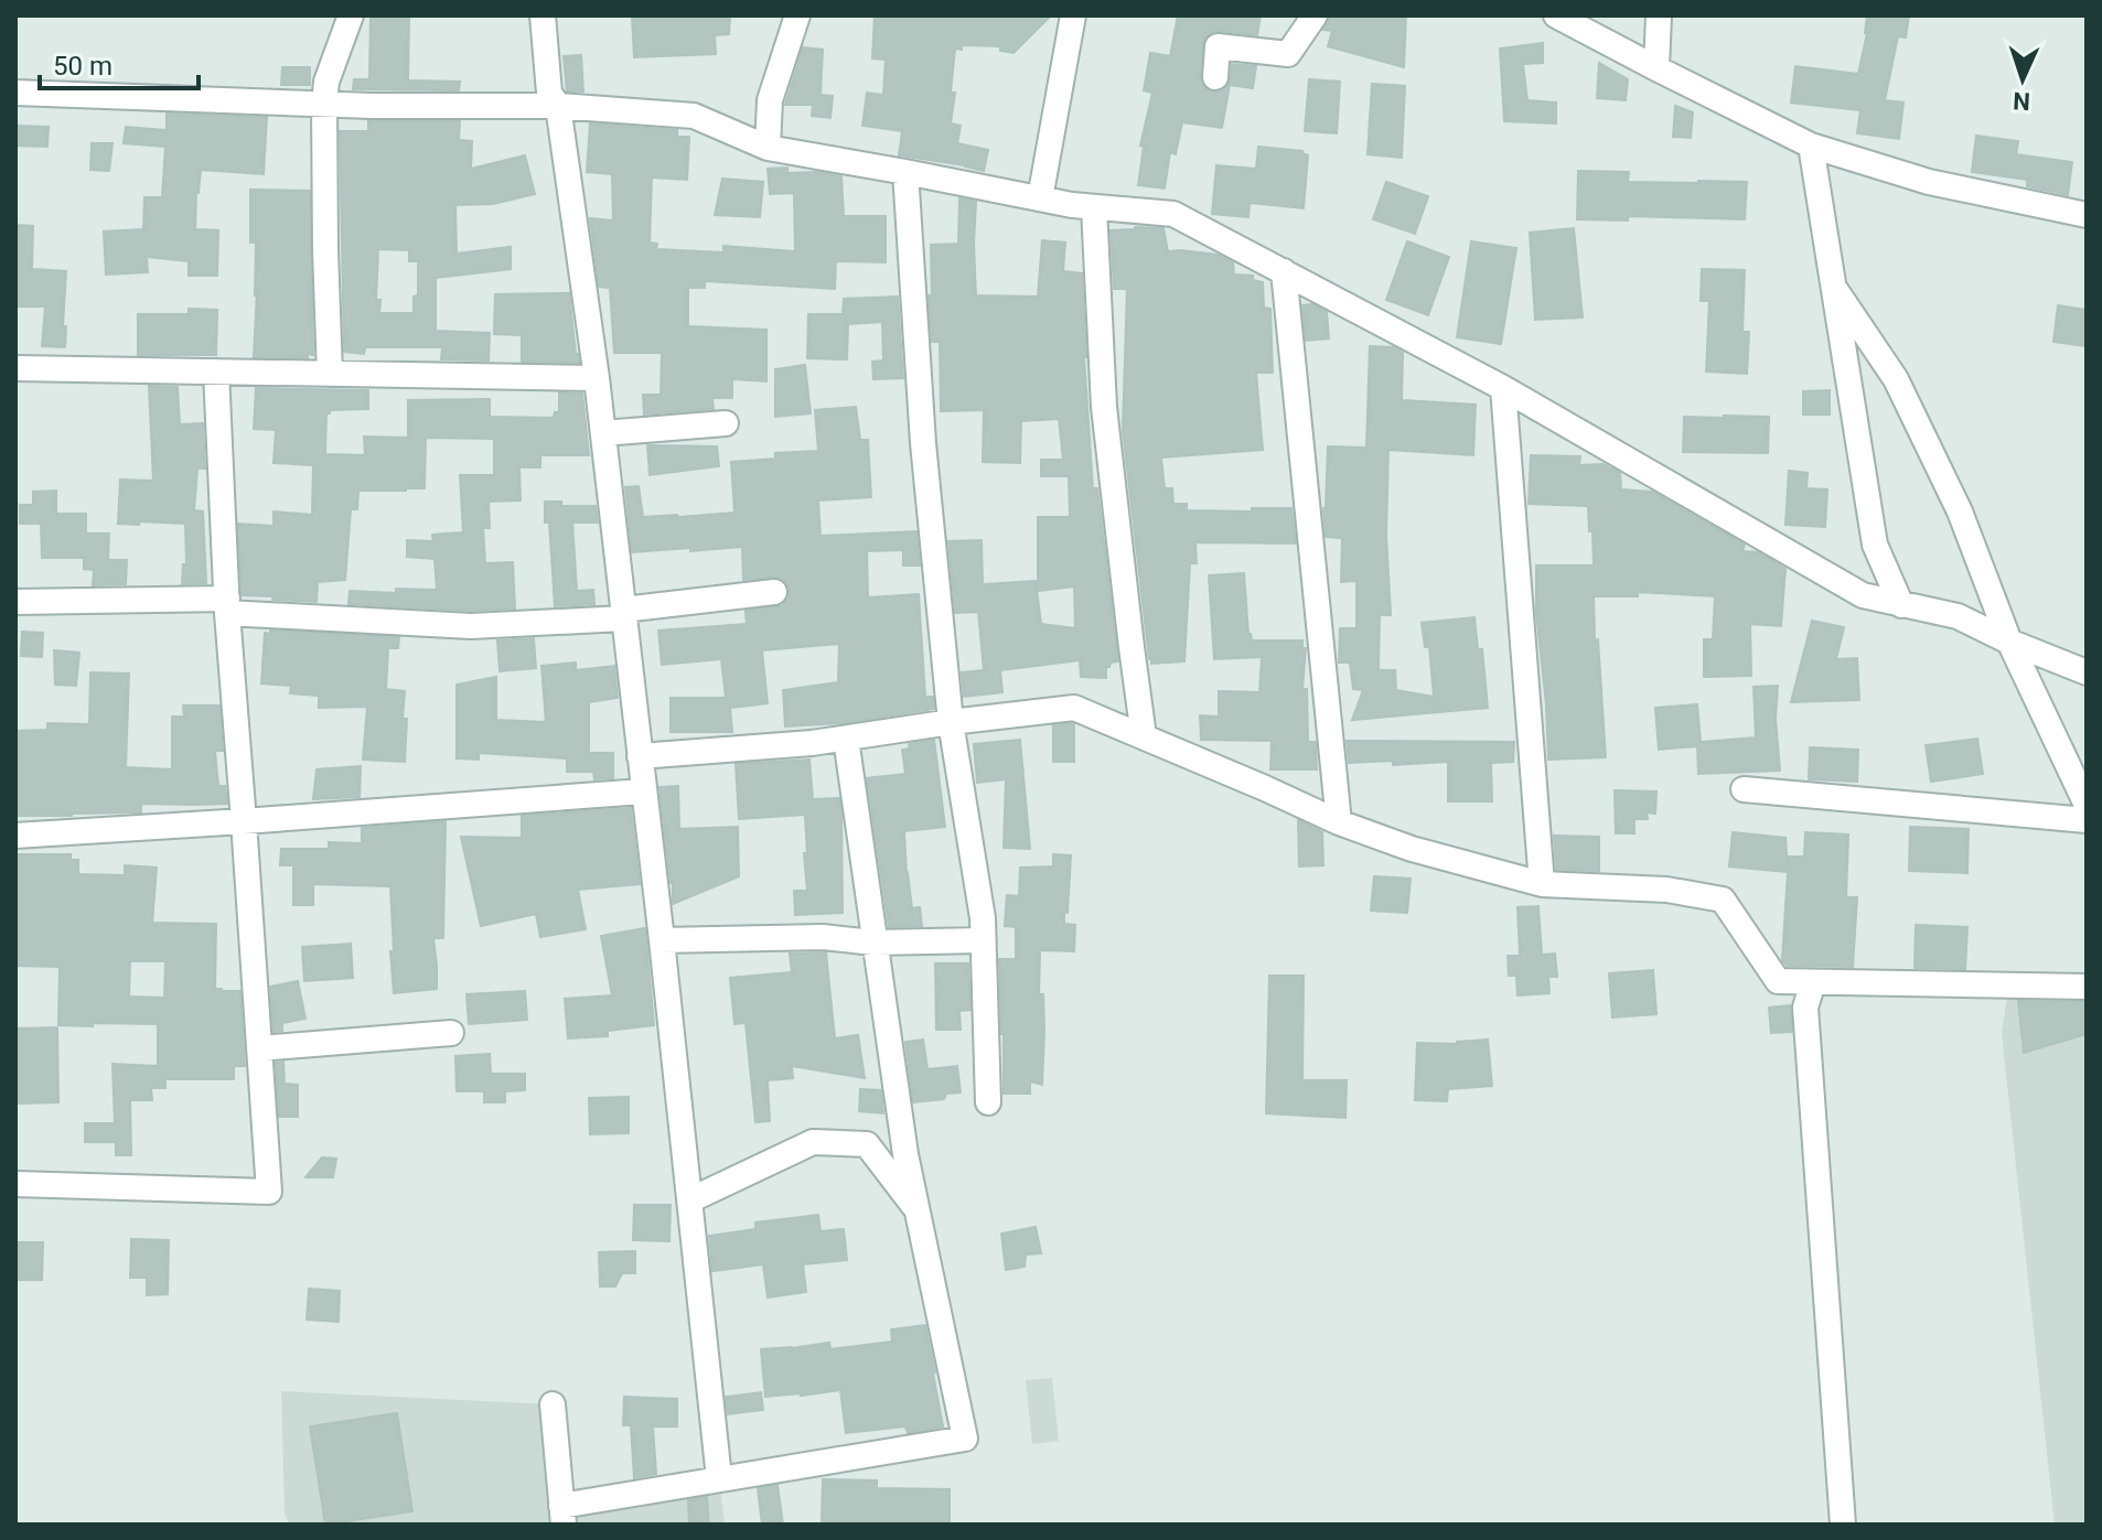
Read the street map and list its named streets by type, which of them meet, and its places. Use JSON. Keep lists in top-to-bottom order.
{
  "scale_bar": "50 m",
  "north": "bottom"
}
